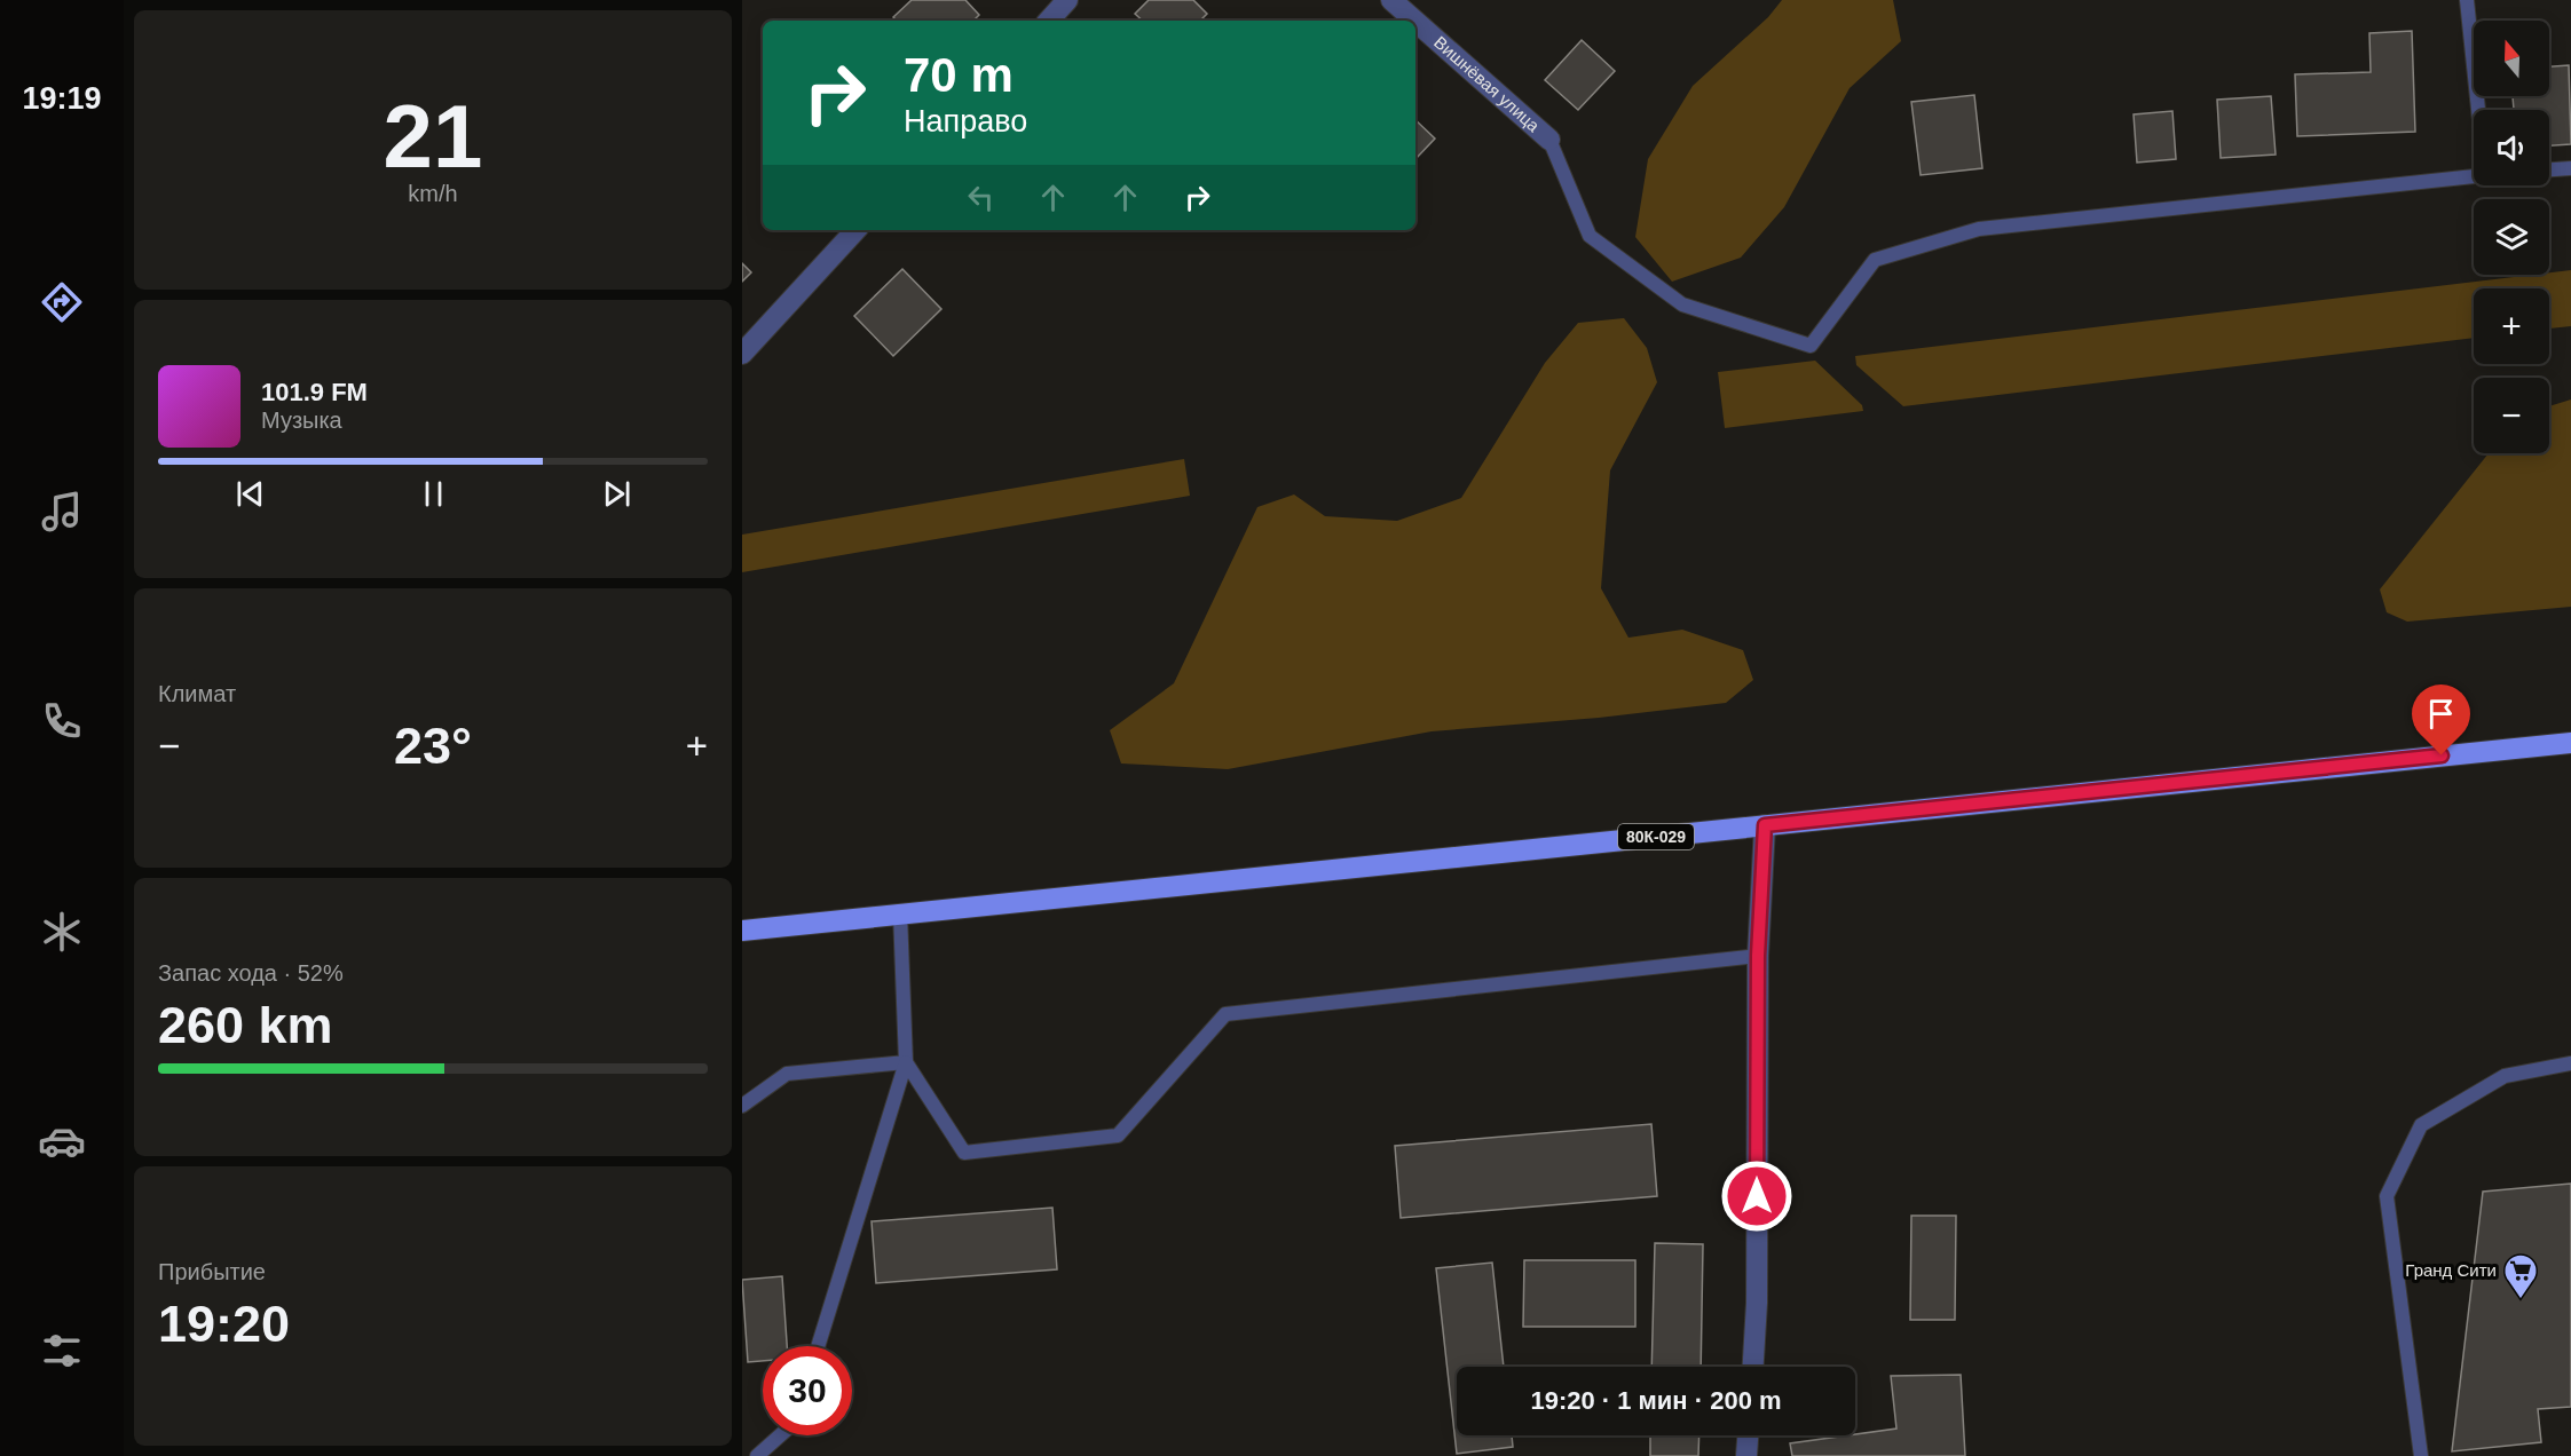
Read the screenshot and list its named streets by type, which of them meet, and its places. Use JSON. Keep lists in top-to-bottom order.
{
  "streets": {
    "main road": ["80К-029"],
    "street": ["Вишнёвая улица"]
  },
  "places": {
    "supermarket": ["Гранд Сити"]
  },
  "north": "top",
  "page": {
    "tabs": "19:19",
    "tile": [
      ["21", "km/h"],
      "Климат",
      ["Запас хода · 52%", "260 km"],
      ["Прибытие", "19:20"]
    ],
    "map_buttons": ["+", "−"],
    "turn": ["70 m", "Направо"],
    "song": ["101.9 FM", "Музыка"],
    "heat": ["−", "23°", "+"],
    "limit": "30",
    "trip": "19:20 · 1 мин · 200 m"
  }
}
